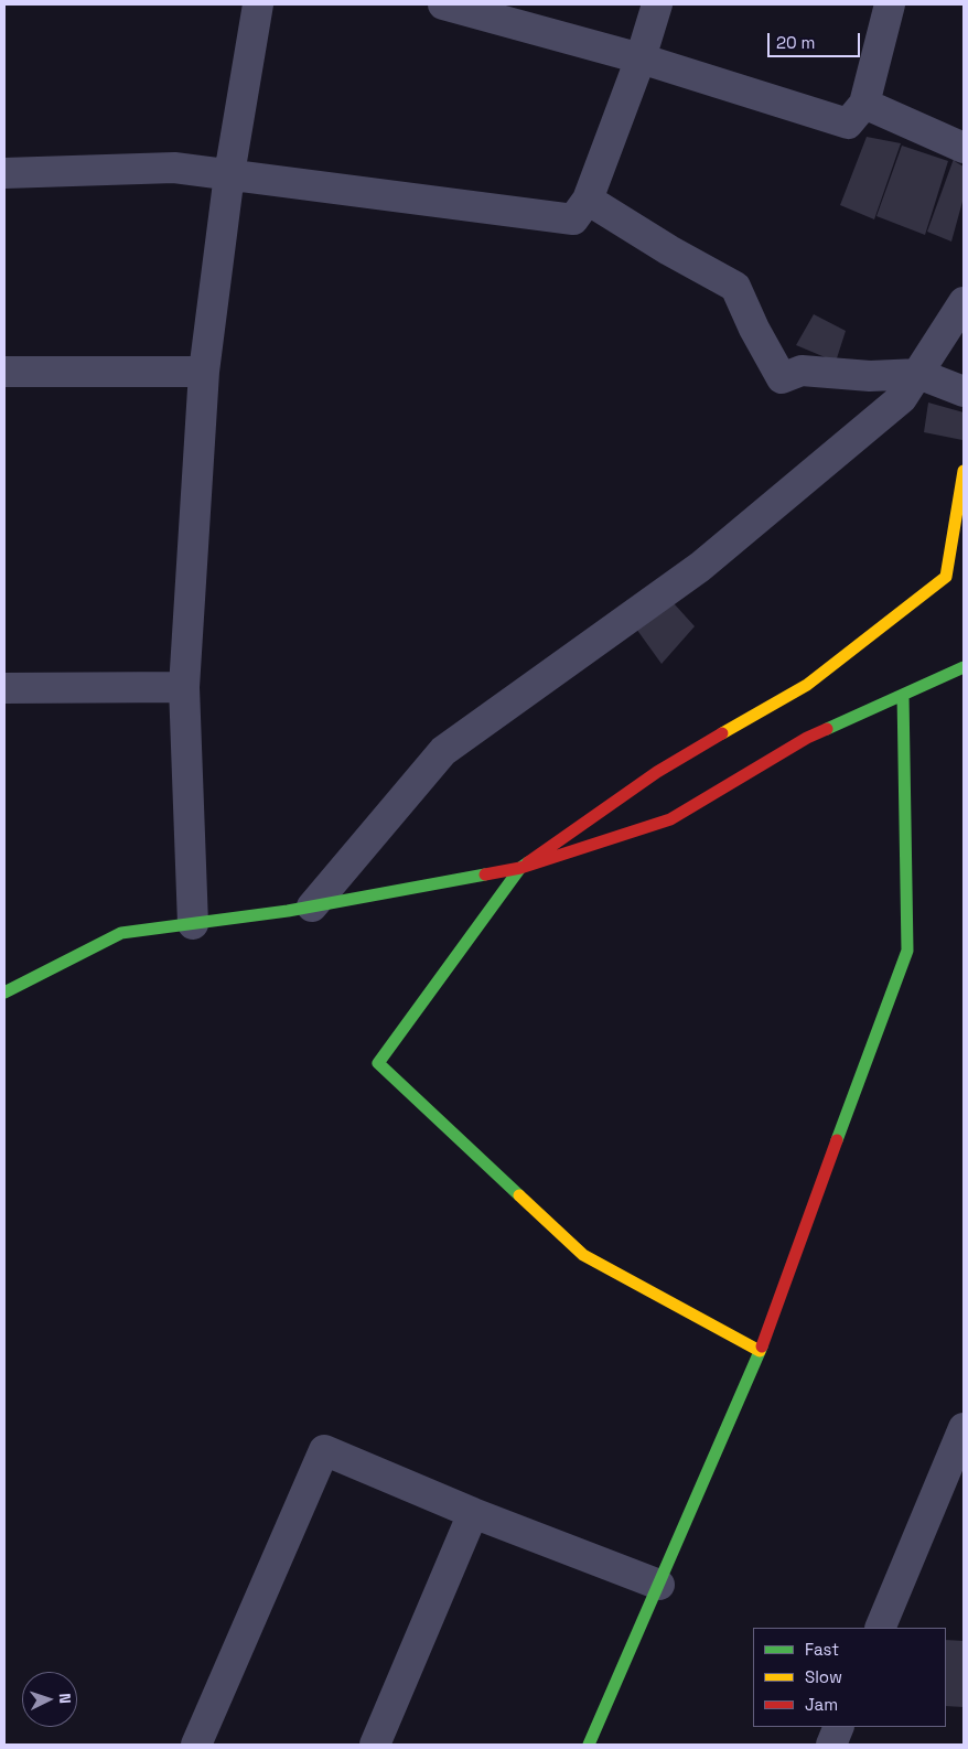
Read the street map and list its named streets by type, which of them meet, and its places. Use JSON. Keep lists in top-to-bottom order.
{
  "legend": ["Fast", "Slow", "Jam"],
  "scale_bar": "20 m",
  "north": "right"
}
